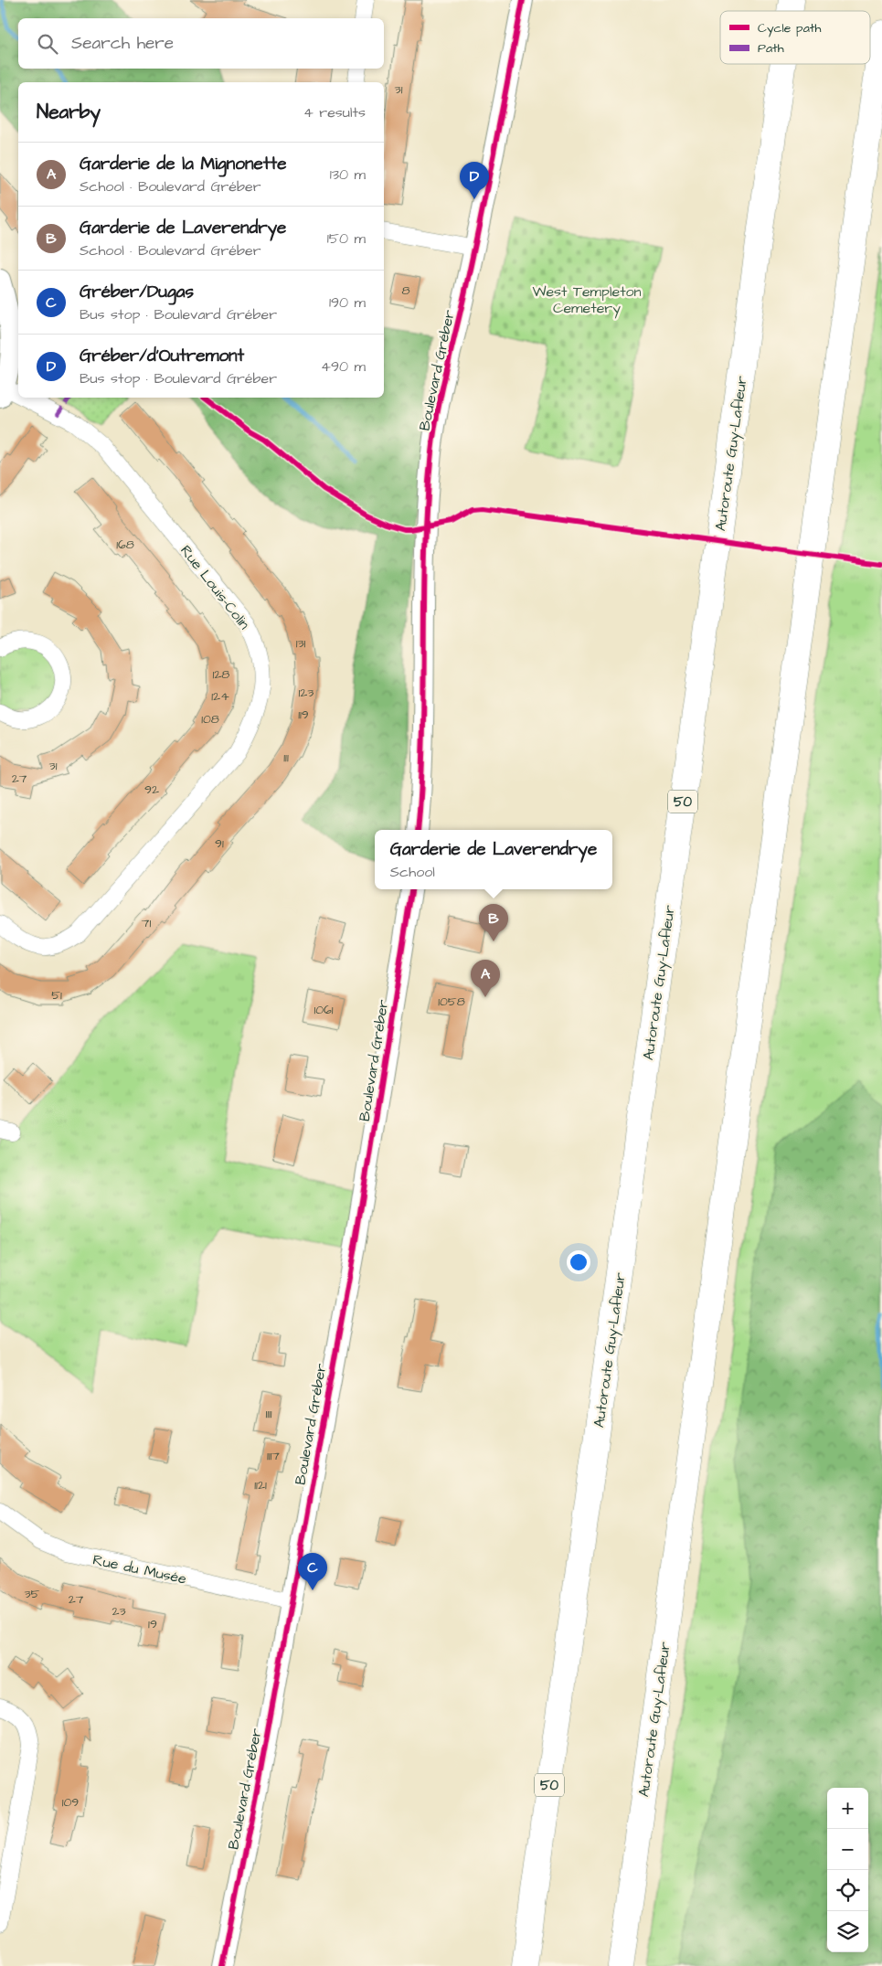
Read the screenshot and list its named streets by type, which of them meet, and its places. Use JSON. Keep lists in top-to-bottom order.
{
  "streets": {
    "highway": ["Autoroute Guy-Lafleur", "50"],
    "street": ["Boulevard Gréber", "Rue Louis-Colin", "Rue du Musée"]
  },
  "crossings": [
    ["Boulevard Gréber", "Rue du Musée"]
  ],
  "parks": ["West Templeton Cemetery"],
  "house_numbers": [
    "31",
    "8",
    "168",
    "131",
    "128",
    "123",
    "124",
    "119",
    "108",
    "111",
    "31",
    "27",
    "92",
    "91",
    "71",
    "51",
    "1058",
    "1061",
    "1111",
    "1117",
    "1121",
    "35",
    "27",
    "23",
    "19",
    "109"
  ],
  "legend": ["Cycle path", "Path"],
  "page": {
    "search": "Search here",
    "heading": ["Nearby", "4 results"],
    "list": [
      {
        "mark": "A",
        "name": "Garderie de la Mignonette",
        "note": "School · Boulevard Gréber",
        "value": "130 m"
      },
      {
        "mark": "B",
        "name": "Garderie de Laverendrye",
        "note": "School · Boulevard Gréber",
        "value": "150 m"
      },
      {
        "mark": "C",
        "name": "Gréber/Dugas",
        "note": "Bus stop · Boulevard Gréber",
        "value": "190 m"
      },
      {
        "mark": "D",
        "name": "Gréber/d'Outremont",
        "note": "Bus stop · Boulevard Gréber",
        "value": "490 m"
      }
    ],
    "pins": [
      "D",
      "B",
      "A",
      "C"
    ],
    "popup": ["Garderie de Laverendrye", "School"],
    "map_buttons": ["+", "−"]
  }
}
